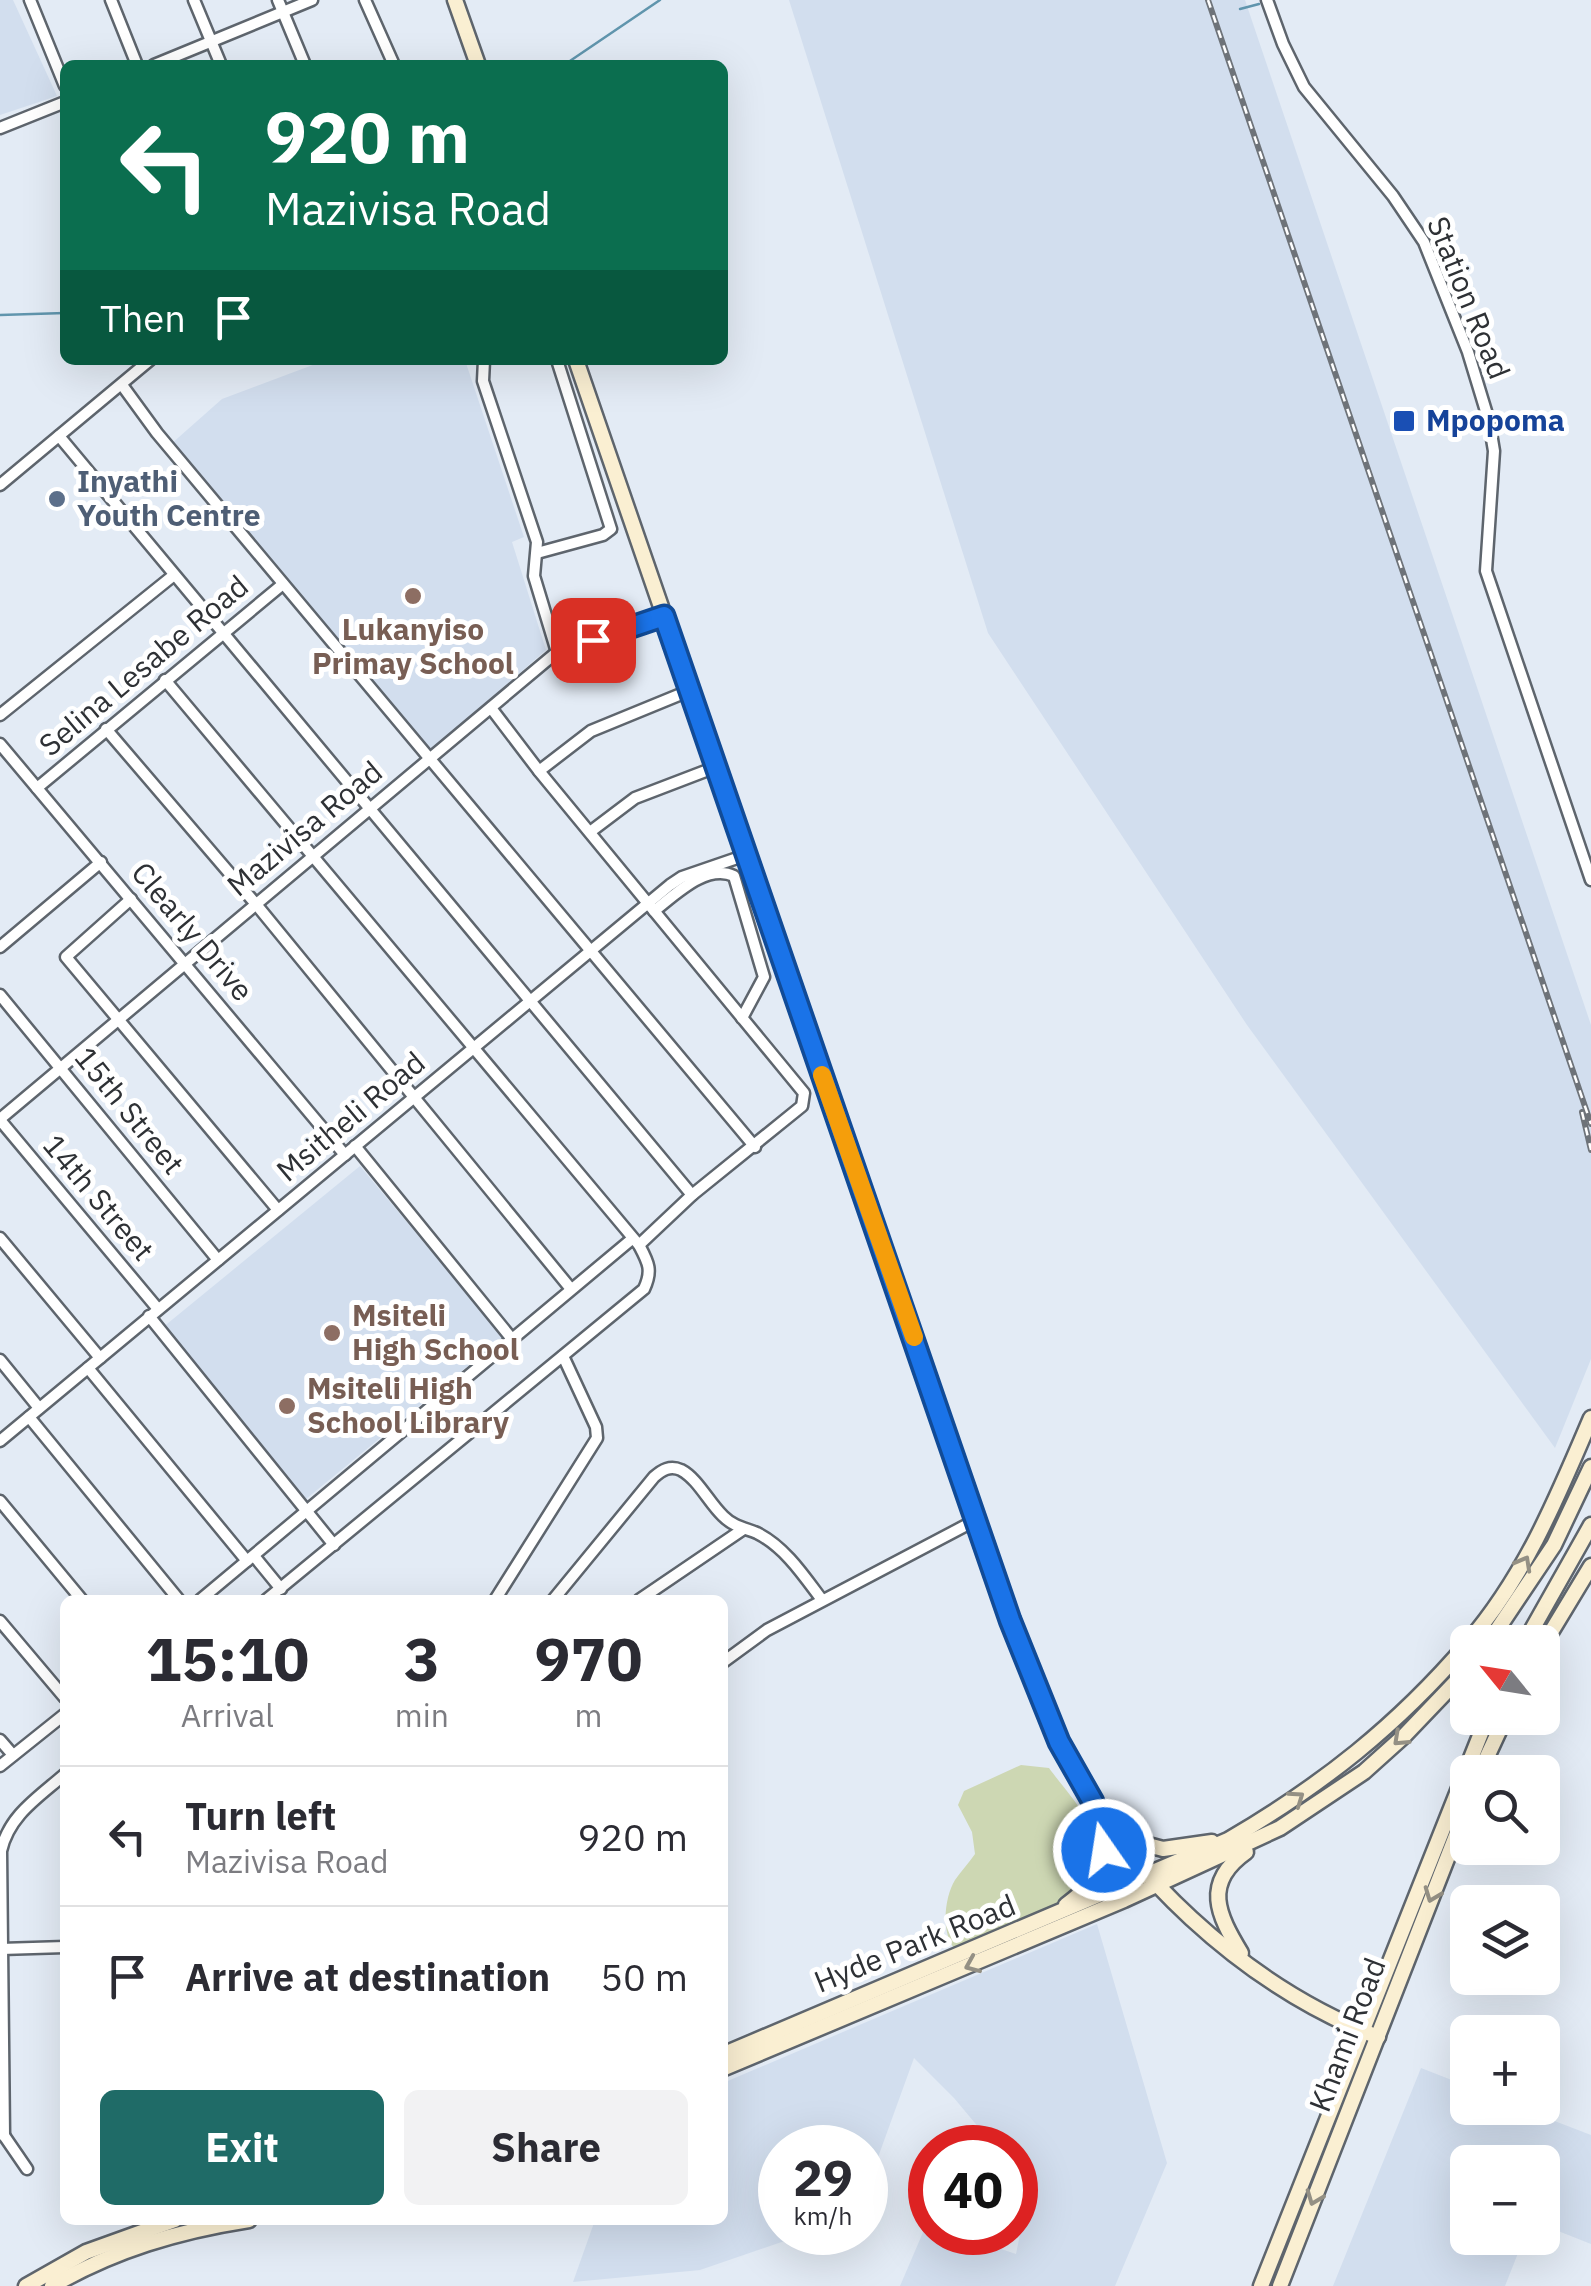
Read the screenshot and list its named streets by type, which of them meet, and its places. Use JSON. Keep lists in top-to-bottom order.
{
  "streets": {
    "street": [
      "Station Road",
      "Selina Lesabe Road",
      "Mazivisa Road",
      "Clearly Drive",
      "15th Street",
      "Msitheli Road",
      "14th Street",
      "Hyde Park Road",
      "Khami Road"
    ]
  },
  "crossings": [
    ["Selina Lesabe Road", "Clearly Drive"],
    ["Mazivisa Road", "Clearly Drive"],
    ["Mazivisa Road", "15th Street"],
    ["Mazivisa Road", "14th Street"],
    ["Clearly Drive", "Msitheli Road"],
    ["15th Street", "Msitheli Road"],
    ["Msitheli Road", "14th Street"]
  ],
  "places": {
    "transit": ["Mpopoma"],
    "other": [
      "Inyathi Youth Centre",
      "Lukanyiso Primay School",
      "Msiteli High School",
      "Msiteli High School Library"
    ]
  },
  "north": "top left",
  "page": {
    "turn": ["920 m", "Mazivisa Road"],
    "then": "Then",
    "eta": [
      "15:10",
      "Arrival",
      "3",
      "min",
      "970",
      "m"
    ],
    "map_buttons": ["+", "−"],
    "list": [
      {
        "name": "Turn left",
        "note": "Mazivisa Road",
        "value": "920 m"
      },
      {
        "name": "Arrive at destination",
        "value": "50 m"
      }
    ],
    "buttons": ["Exit", "Share"],
    "speed": "29 km/h",
    "limit": "40"
  }
}
